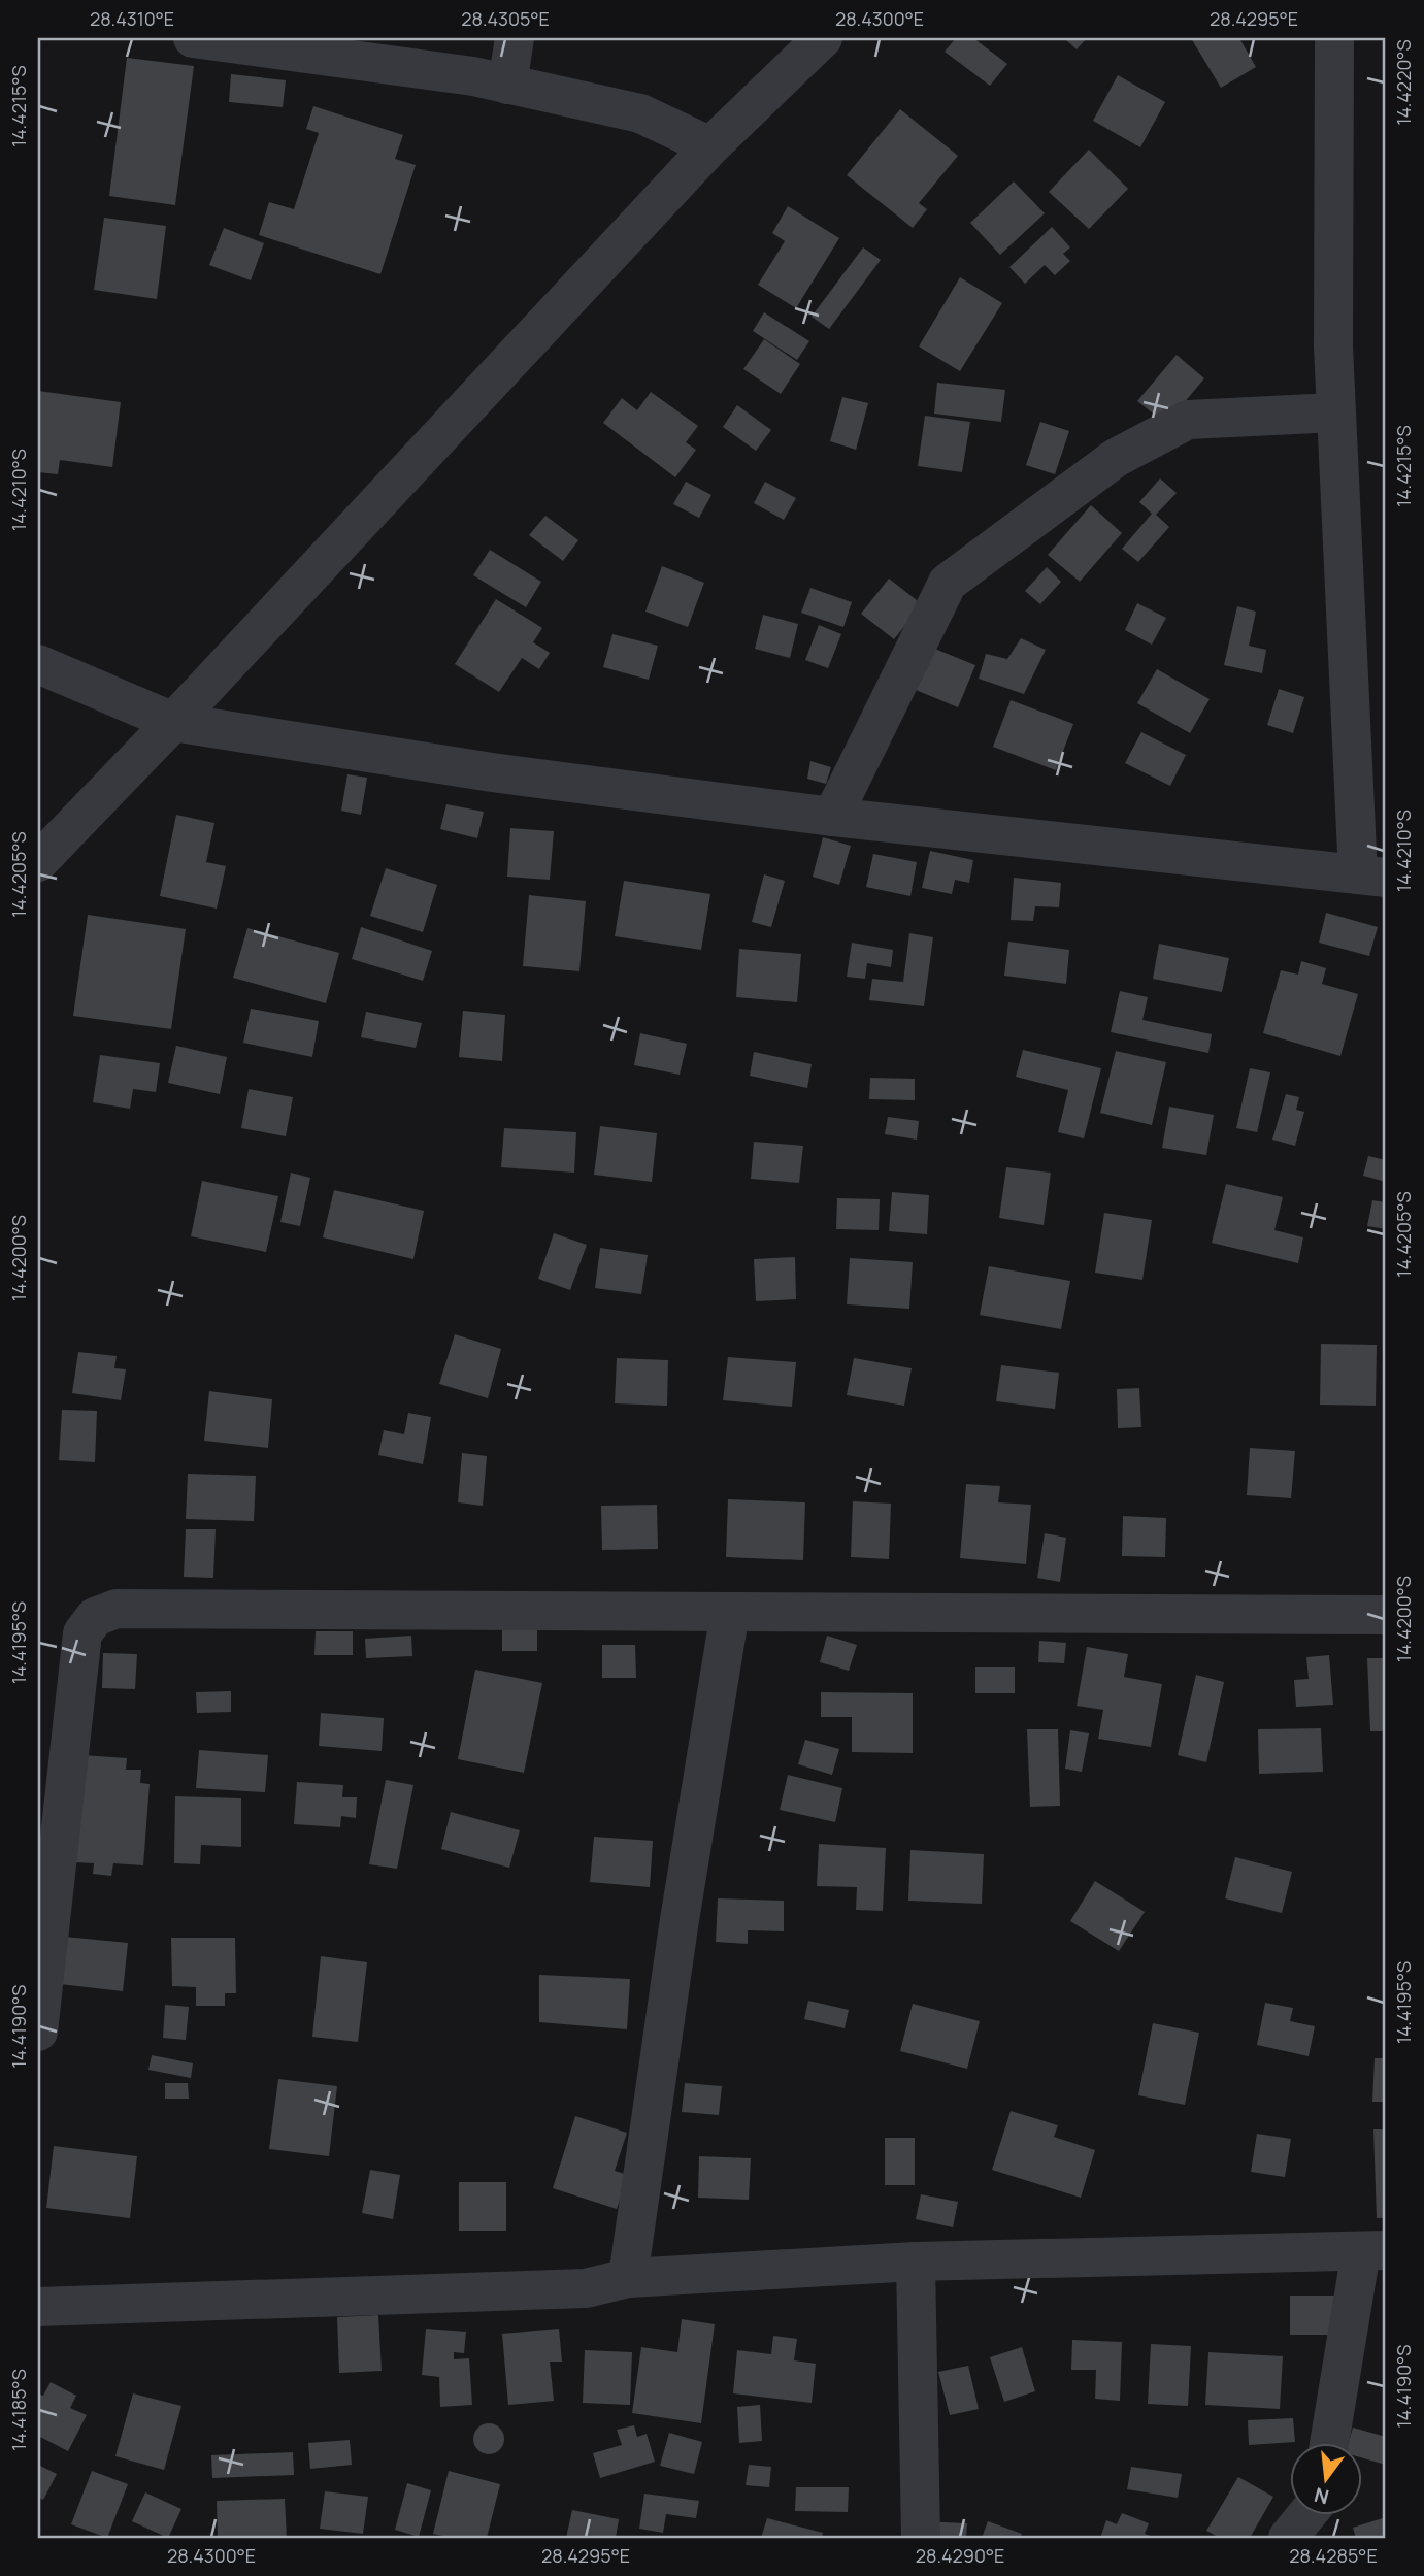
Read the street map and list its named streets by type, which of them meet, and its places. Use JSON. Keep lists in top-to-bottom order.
{
  "north": "bottom",
  "coordinates": [
    "28.4310°E",
    "28.4305°E",
    "28.4300°E",
    "28.4295°E",
    "14.4220°S",
    "14.4215°S",
    "14.4210°S",
    "14.4205°S",
    "14.4200°S",
    "14.4195°S",
    "14.4190°S",
    "14.4185°S",
    "28.4290°E",
    "28.4285°E"
  ]
}
